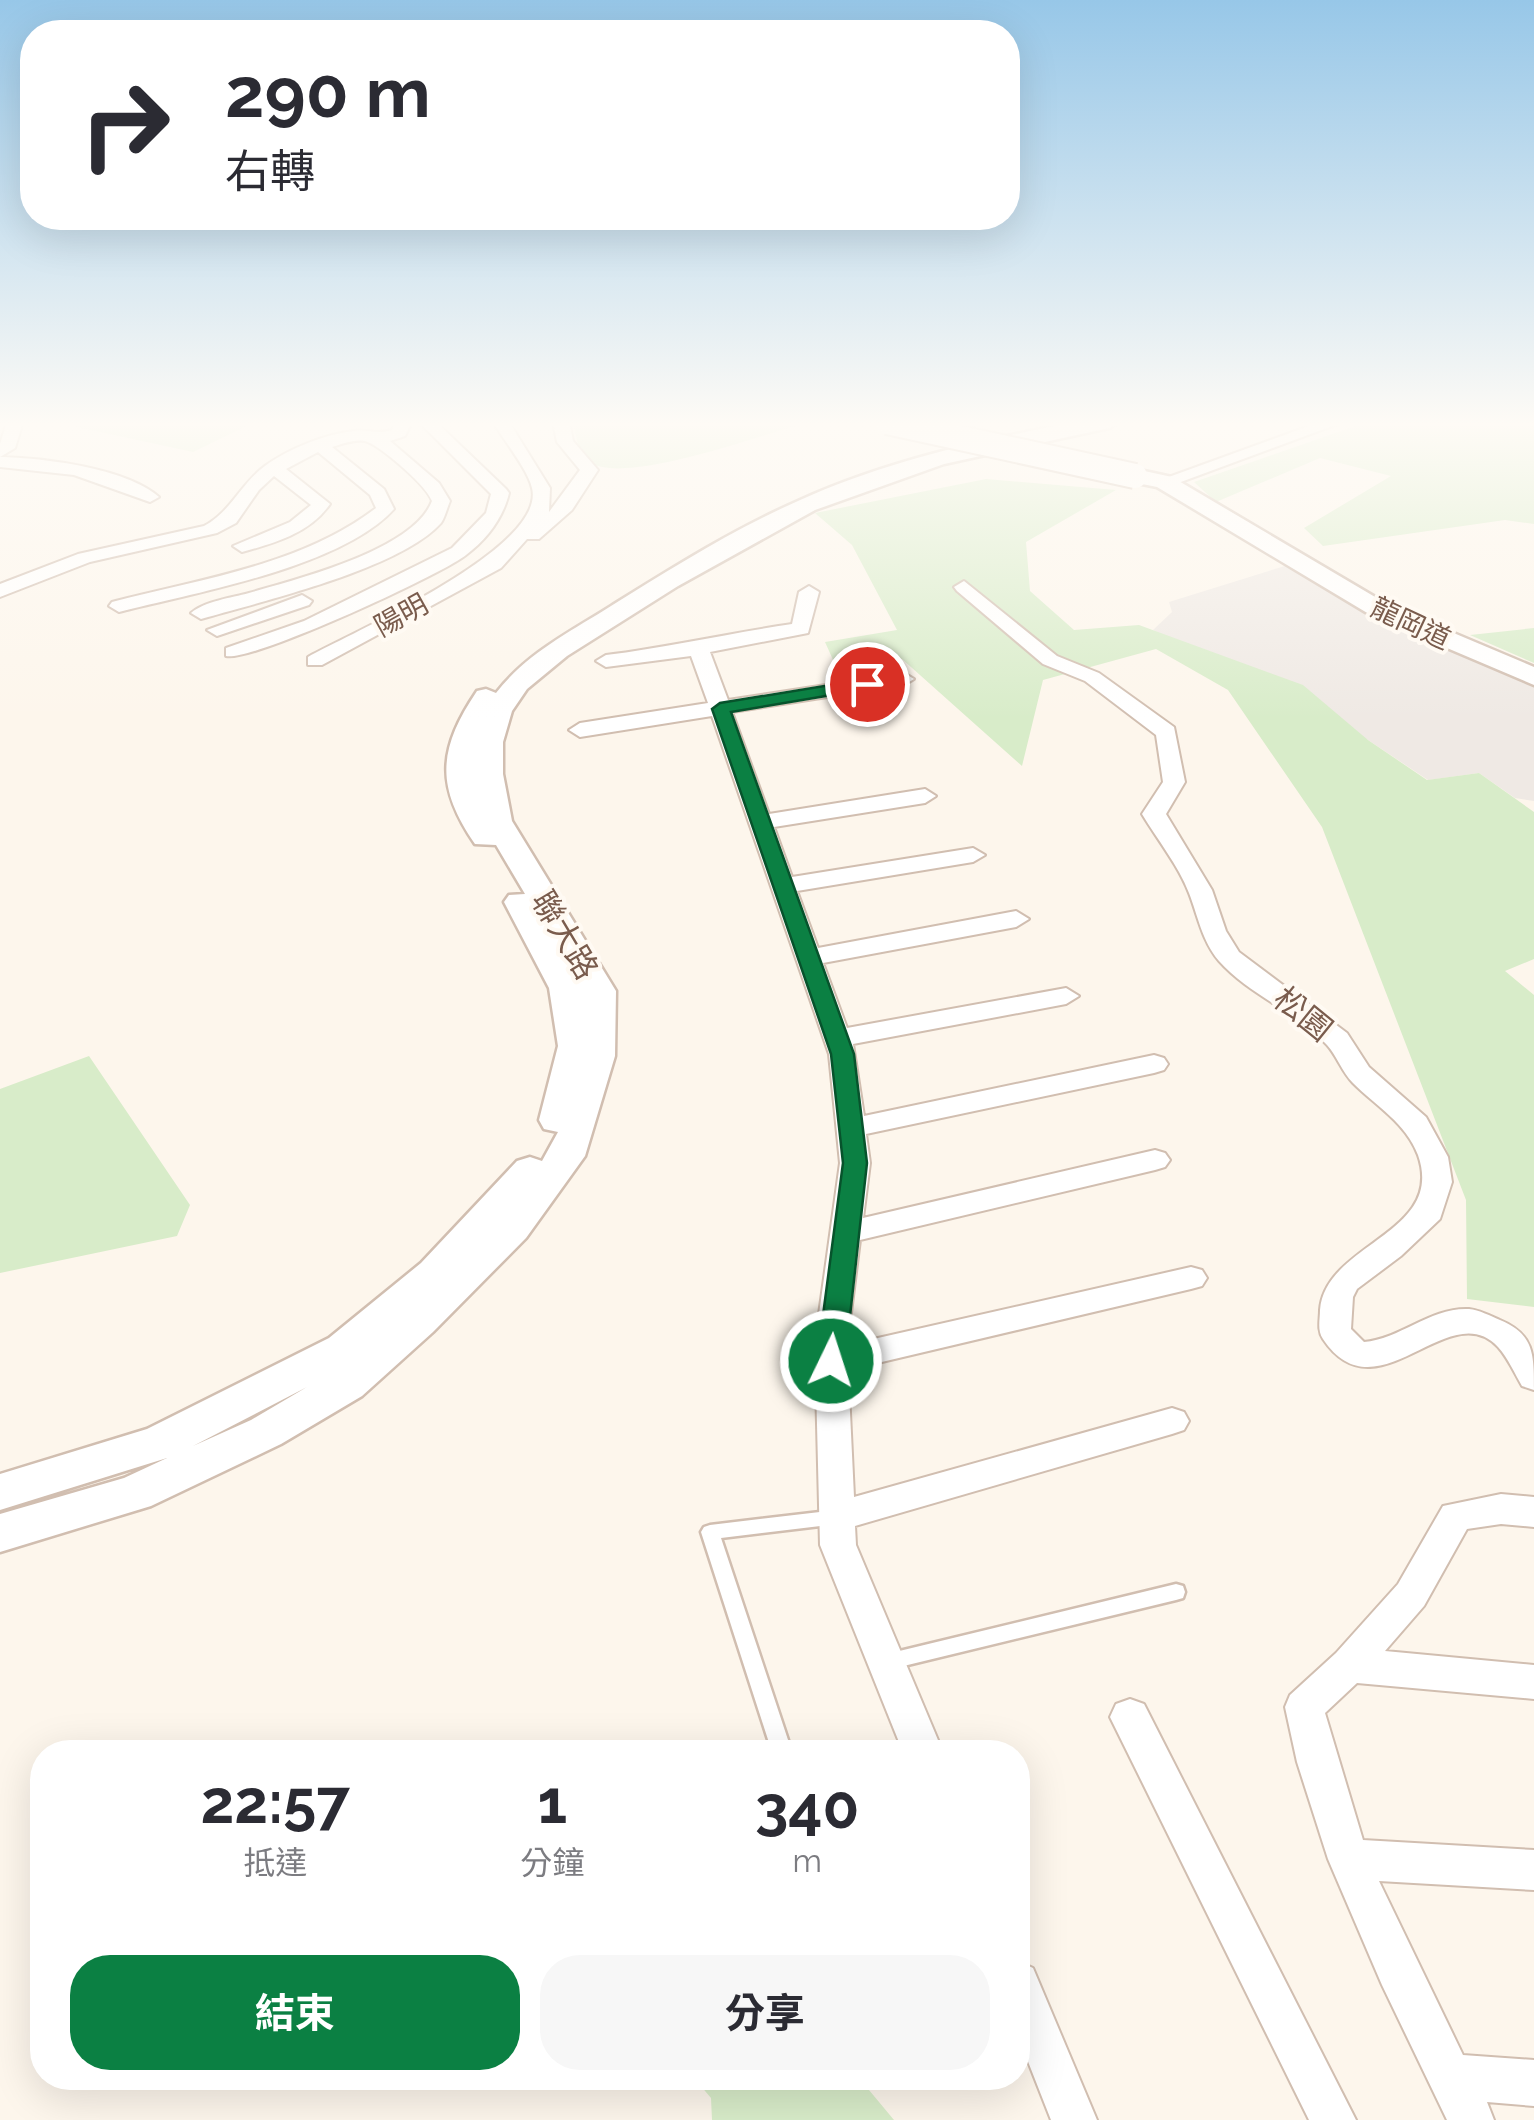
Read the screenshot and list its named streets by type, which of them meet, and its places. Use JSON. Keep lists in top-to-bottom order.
{
  "streets": {
    "street": [
      "陽明",
      "龍岡道",
      "聯大路",
      "松園"
    ]
  },
  "page": {
    "turn": ["290 m", "右轉"],
    "eta": [
      "22:57",
      "抵達",
      "1",
      "分鐘",
      "340",
      "m"
    ],
    "buttons": ["結束", "分享"]
  }
}
